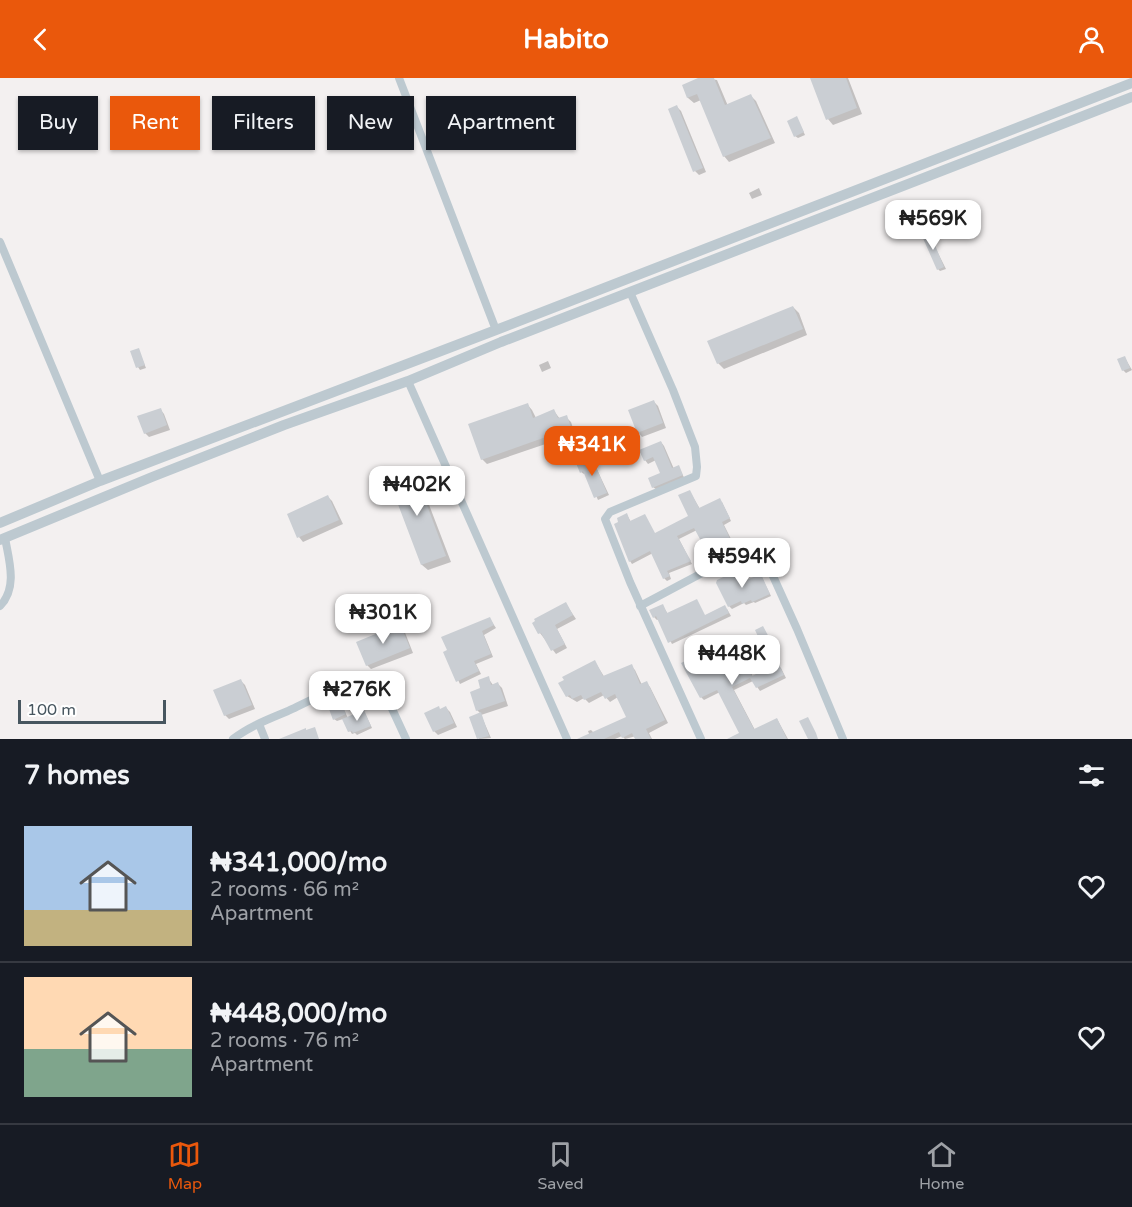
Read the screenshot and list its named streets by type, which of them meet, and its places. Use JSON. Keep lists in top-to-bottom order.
{
  "scale_bar": "100 m",
  "page": {
    "header": "Habito",
    "chip": [
      "Buy",
      "Rent",
      "Filters",
      "New",
      "Apartment"
    ],
    "price": [
      "₦569K",
      "₦341K",
      "₦402K",
      "₦594K",
      "₦301K",
      "₦448K",
      "₦276K"
    ],
    "scale": "100 m",
    "heading": "7 homes",
    "list": [
      {
        "name": "₦341,000/mo",
        "note": "2 rooms · 66 m² · Apartment"
      },
      {
        "name": "₦448,000/mo",
        "note": "2 rooms · 76 m² · Apartment"
      }
    ],
    "tabs": ["Map", "Saved", "Home"]
  }
}
